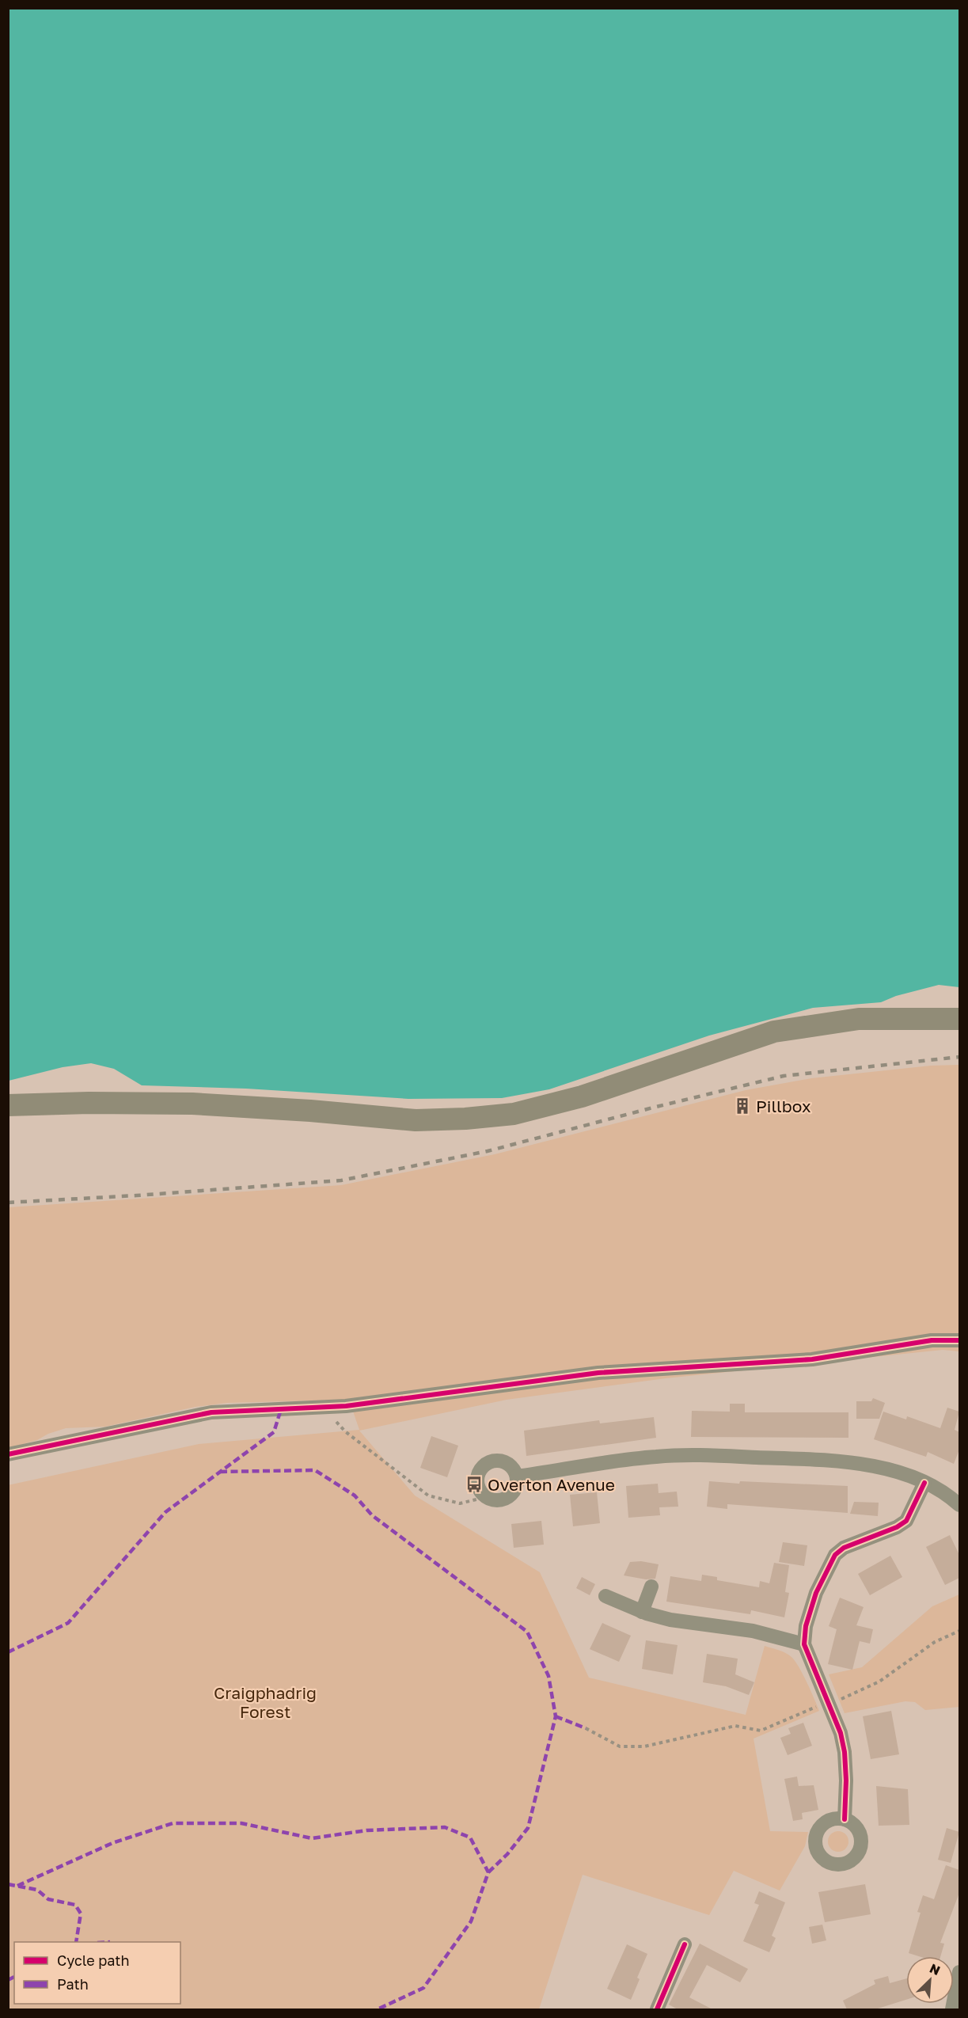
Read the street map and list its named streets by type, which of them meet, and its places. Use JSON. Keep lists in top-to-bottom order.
{
  "parks": ["Craigphadrig Forest"],
  "places": {
    "building": ["Pillbox"],
    "bus stop": ["Overton Avenue"]
  },
  "legend": ["Cycle path", "Path"],
  "north": "top right"
}
